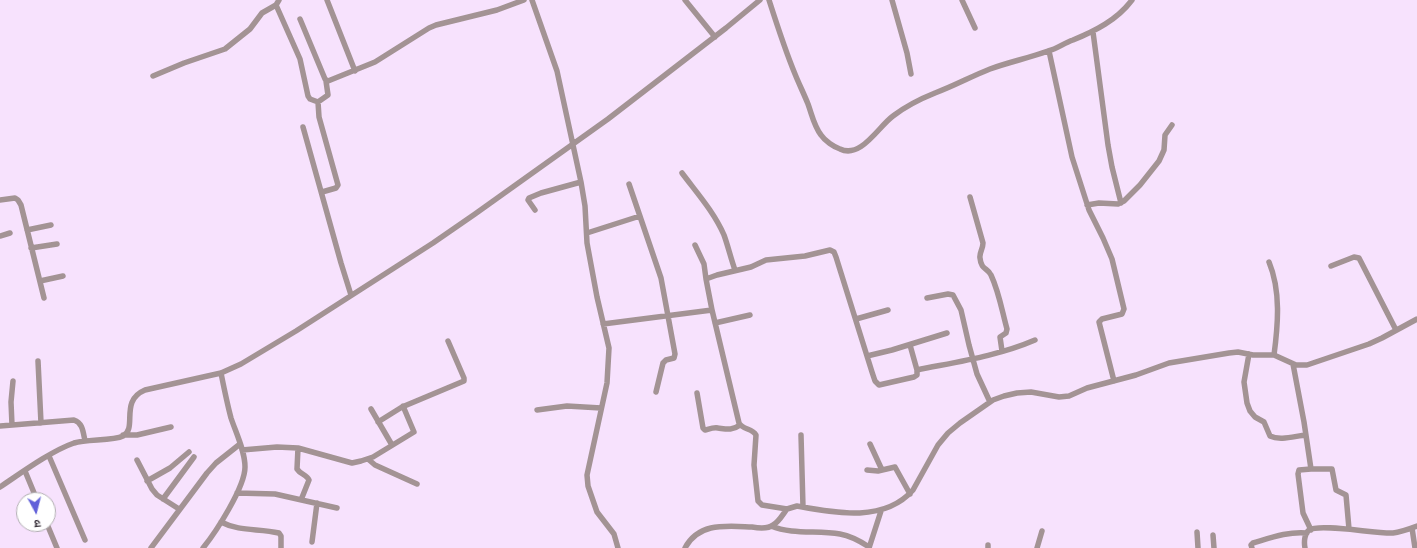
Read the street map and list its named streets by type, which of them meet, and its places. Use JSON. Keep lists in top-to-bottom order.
{
  "north": "bottom"
}
